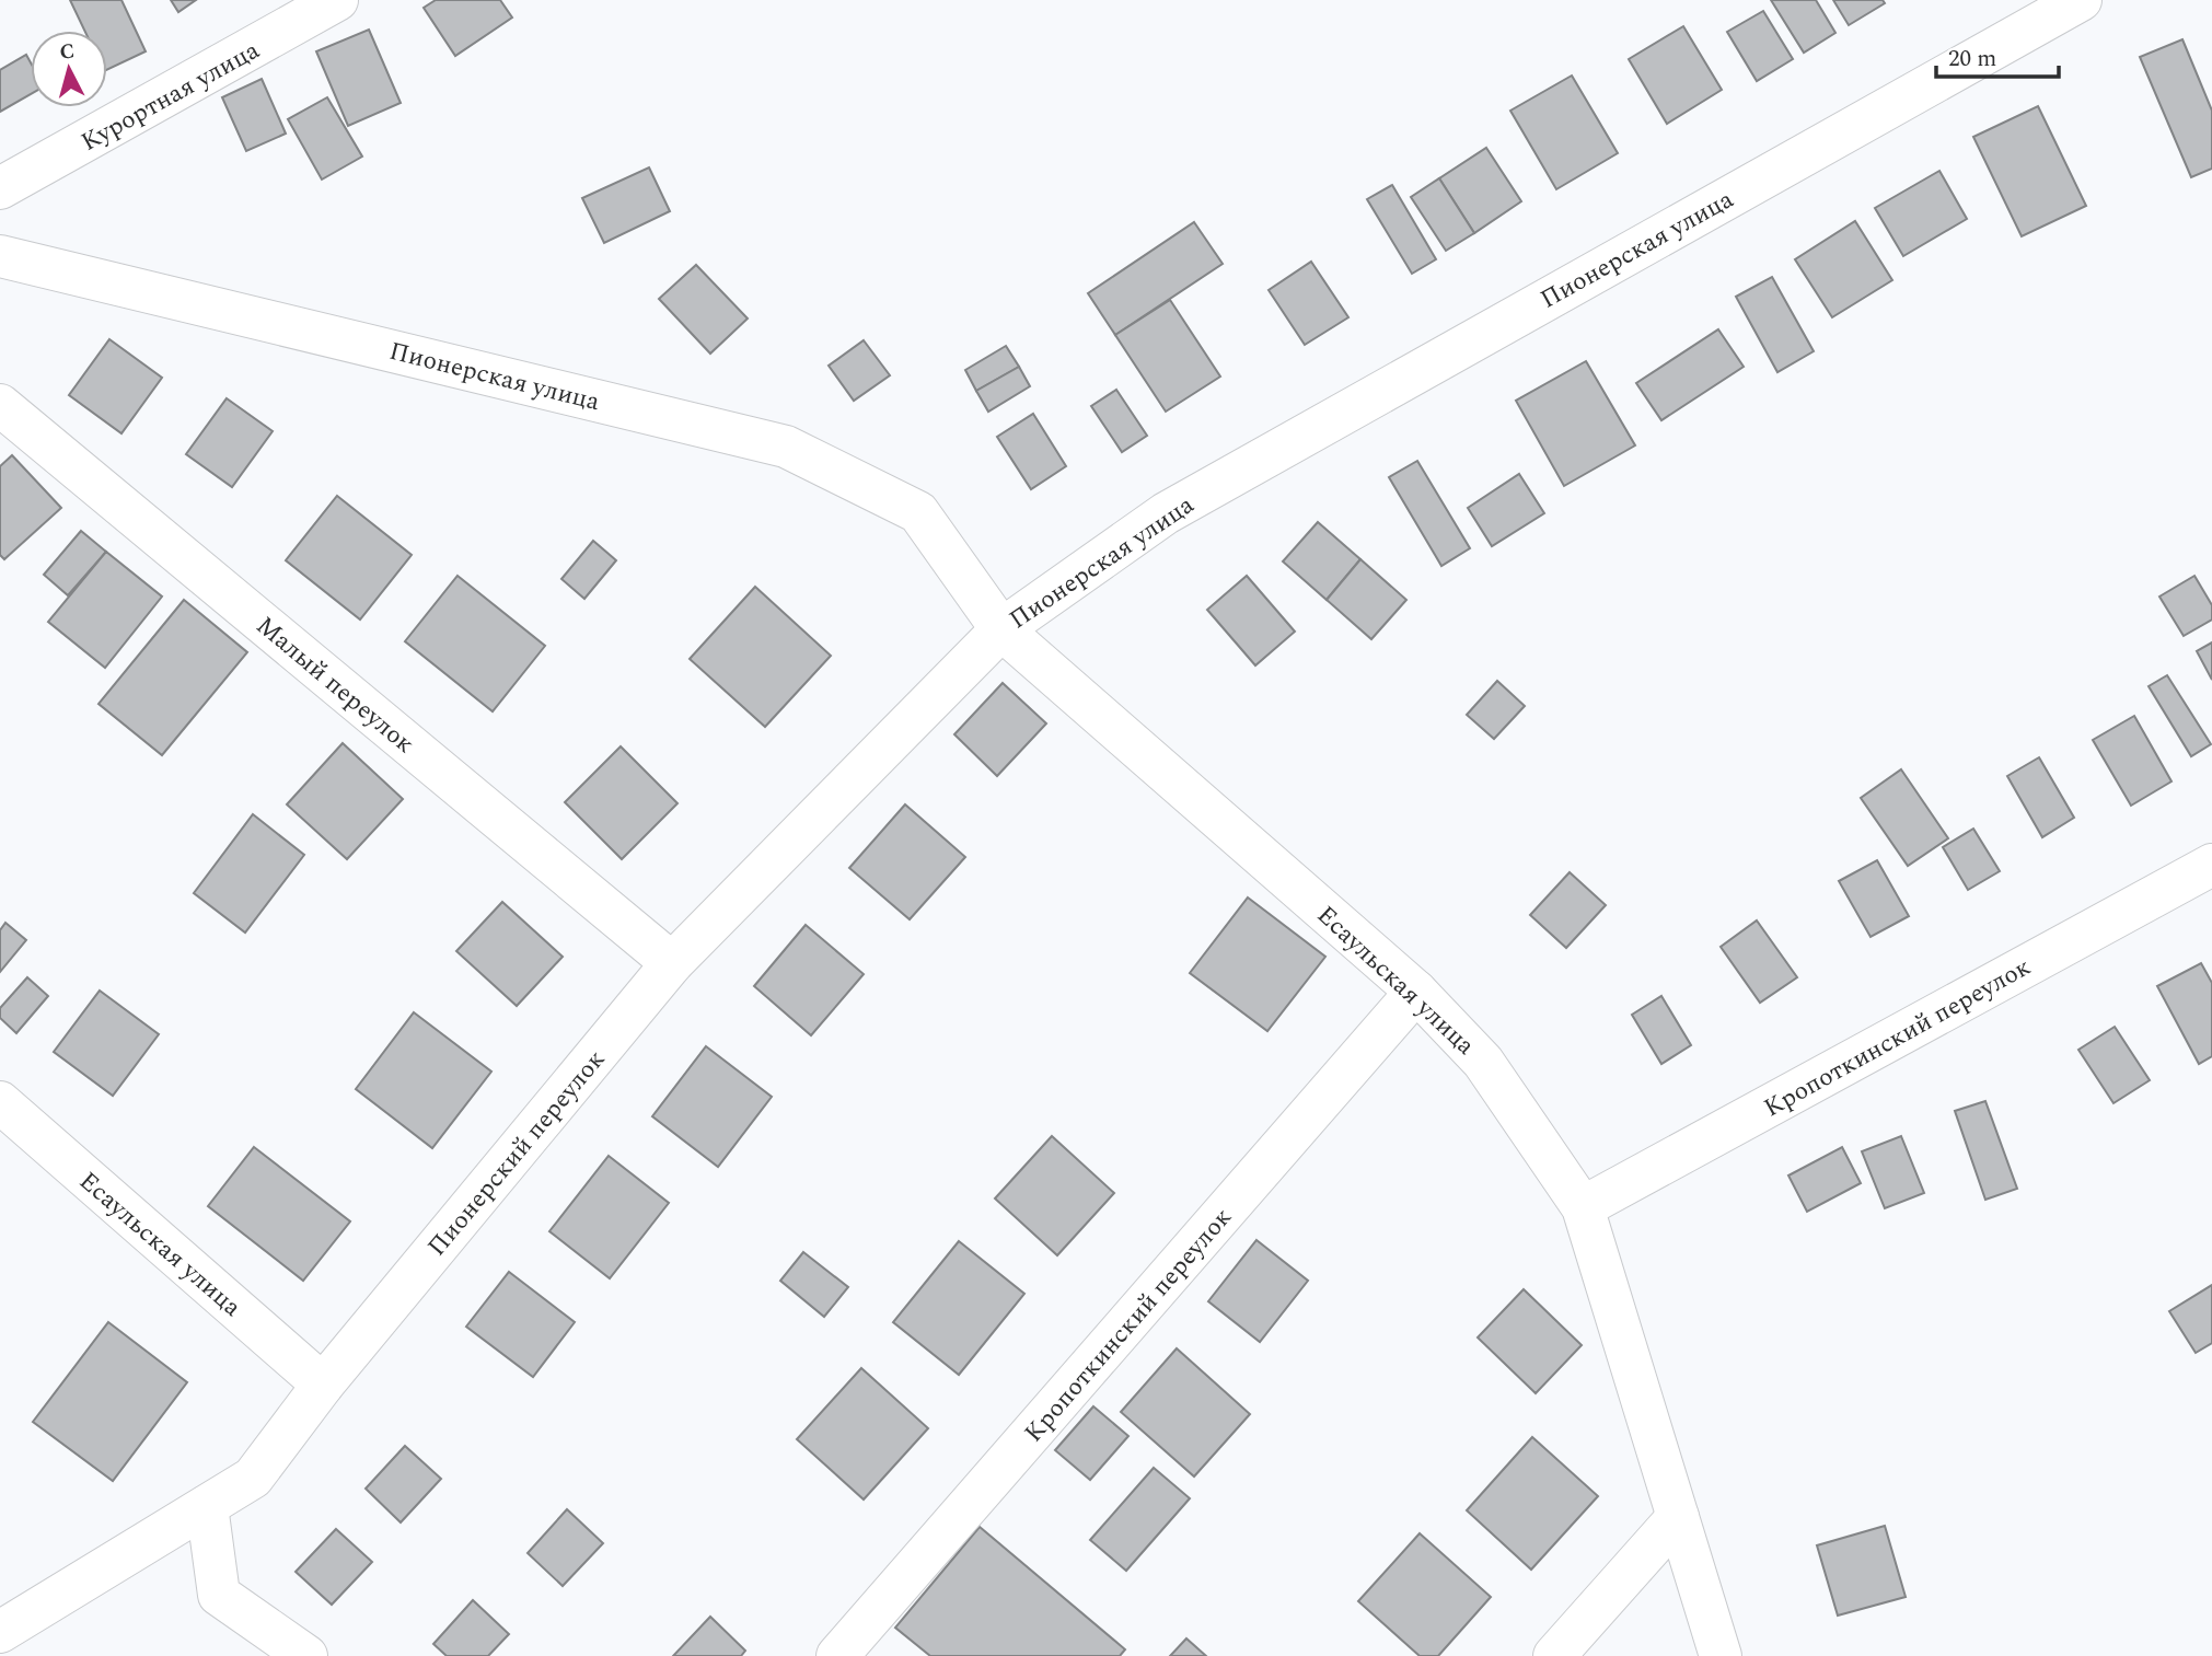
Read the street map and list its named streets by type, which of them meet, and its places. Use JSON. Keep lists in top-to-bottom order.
{
  "streets": {
    "street": [
      "Курортная улица",
      "Пионерская улица",
      "Малый переулок",
      "Есаульская улица",
      "Кропоткинский переулок",
      "Пионерский переулок"
    ]
  },
  "crossings": [
    ["Пионерская улица", "Есаульская улица"],
    ["Пионерская улица", "Пионерский переулок"],
    ["Малый переулок", "Пионерский переулок"],
    ["Есаульская улица", "Кропоткинский переулок"],
    ["Есаульская улица", "Пионерский переулок"]
  ],
  "scale_bar": "20 m",
  "north": "top"
}
